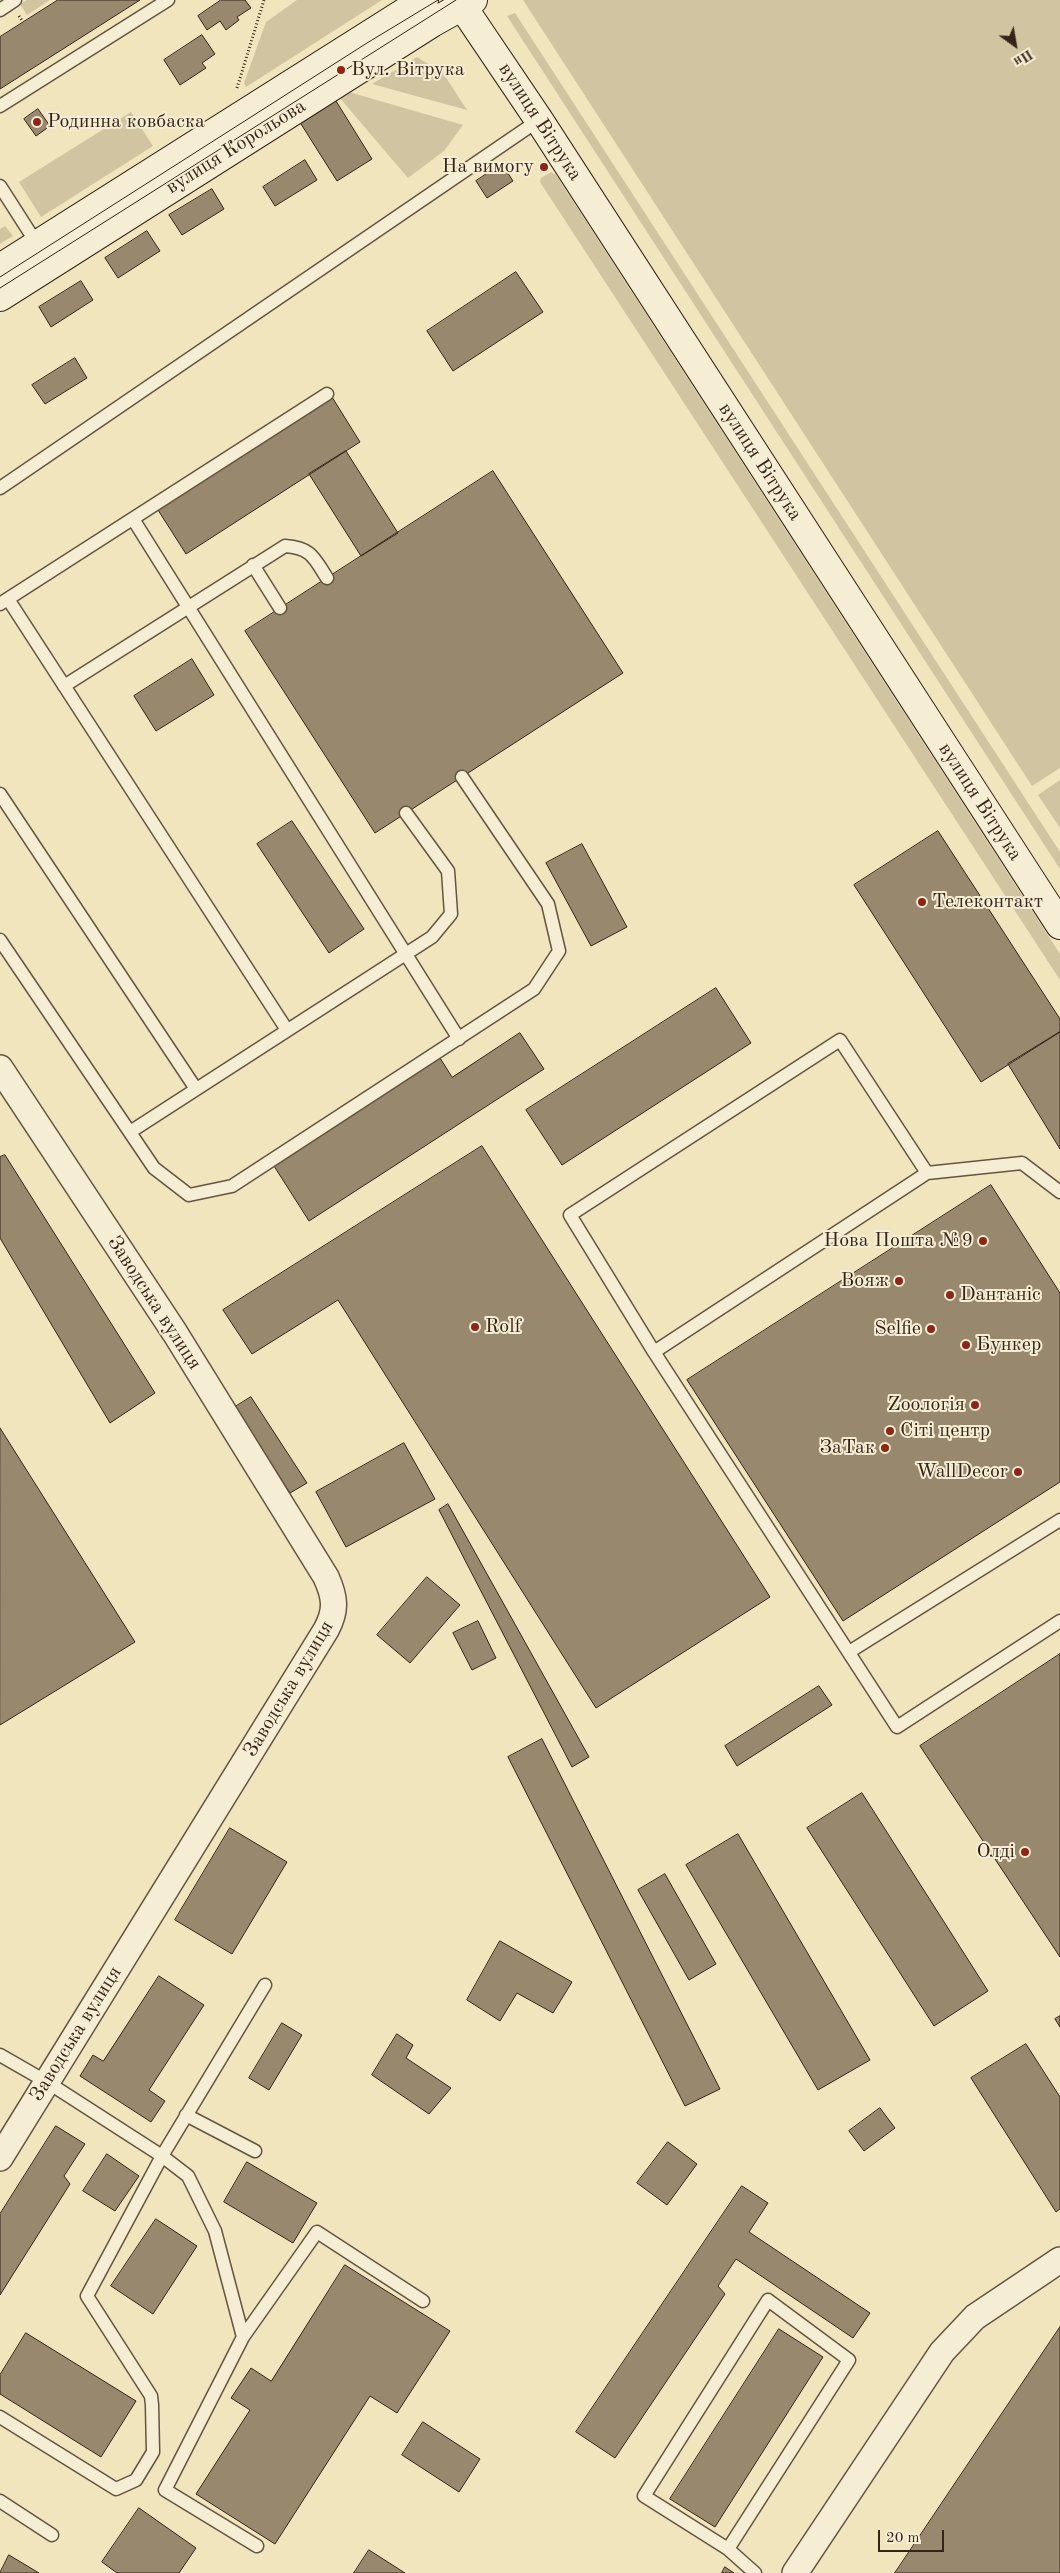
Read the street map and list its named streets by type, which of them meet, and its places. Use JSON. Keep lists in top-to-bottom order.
{
  "streets": {
    "main road": ["вулиця Вітрука", "вулиця Корольова"],
    "street": ["Заводська вулиця"]
  },
  "crossings": [
    ["вулиця Вітрука", "вулиця Корольова"]
  ],
  "places": [
    "Вул. Вітрука",
    "Родинна ковбаска",
    "На вимогу",
    "Телеконтакт",
    "Нова Пошта №9",
    "Вояж",
    "Dантаніс",
    "Rolf",
    "Selfie",
    "Бункер",
    "Zooлогія",
    "Сіті центр",
    "ЗаТак",
    "WallDecor",
    "Олді"
  ],
  "scale_bar": "20 m",
  "north": "bottom right"
}
